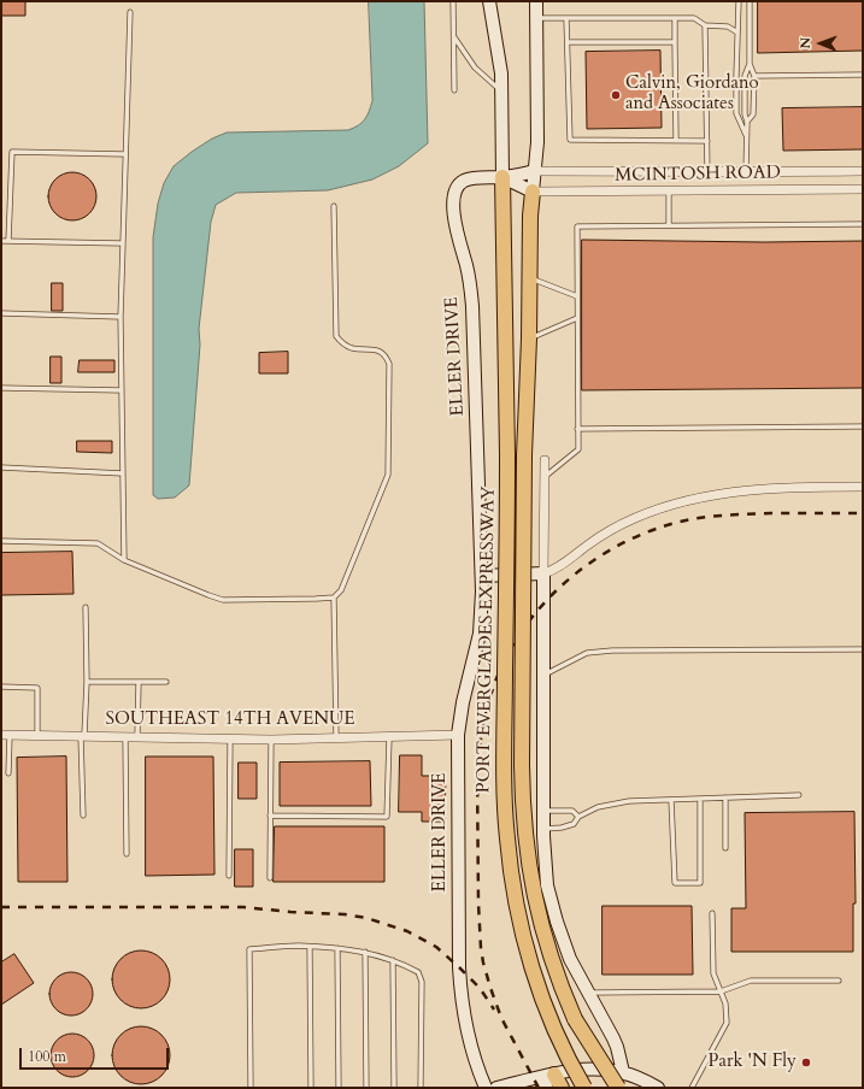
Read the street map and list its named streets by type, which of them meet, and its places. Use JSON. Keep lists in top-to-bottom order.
{
  "streets": {
    "highway": ["PORT EVERGLADES EXPRESSWAY"],
    "street": ["MCINTOSH ROAD", "ELLER DRIVE", "SOUTHEAST 14TH AVENUE"]
  },
  "crossings": [
    ["MCINTOSH ROAD", "ELLER DRIVE"],
    ["MCINTOSH ROAD", "PORT EVERGLADES EXPRESSWAY"],
    ["ELLER DRIVE", "PORT EVERGLADES EXPRESSWAY"],
    ["ELLER DRIVE", "SOUTHEAST 14TH AVENUE"]
  ],
  "places": ["Calvin, Giordano and Associates", "Park 'N Fly"],
  "scale_bar": "100 m",
  "north": "left"
}
